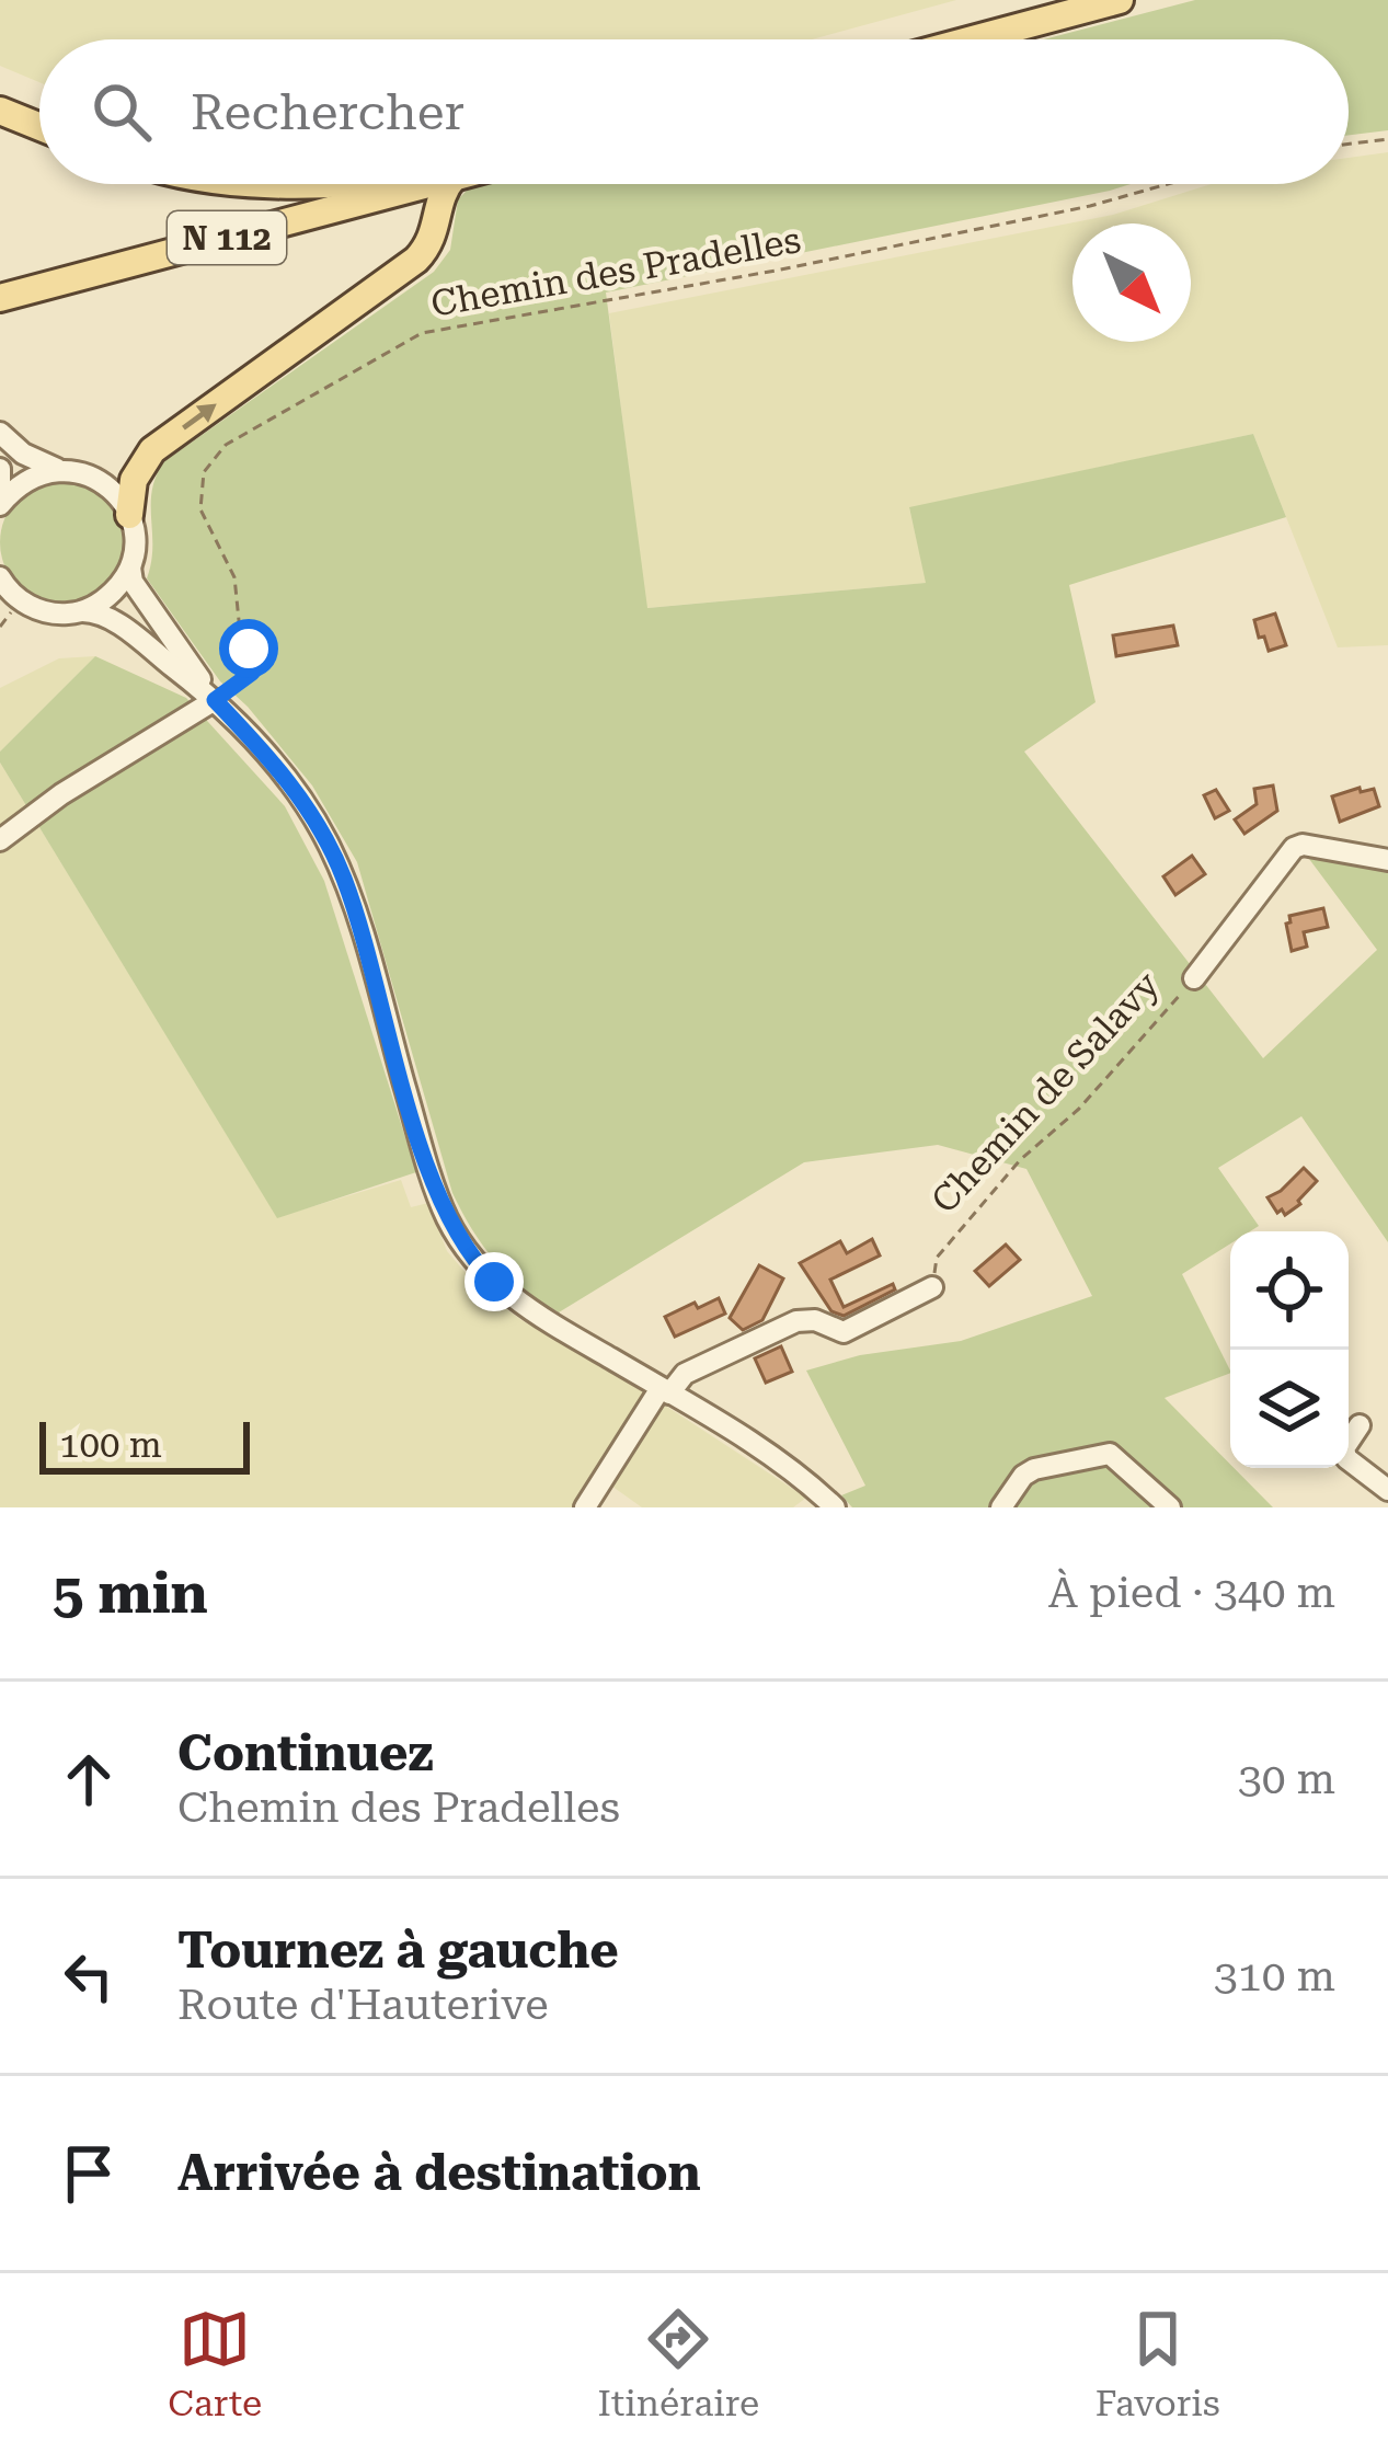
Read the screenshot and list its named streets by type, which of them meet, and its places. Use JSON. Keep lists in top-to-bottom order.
{
  "streets": {
    "main road": ["N 112"],
    "street": ["Chemin de Salavy"],
    "path": ["Chemin des Pradelles"]
  },
  "scale_bar": "100 m",
  "north": "bottom right",
  "page": {
    "search": "Rechercher",
    "scale": "100 m",
    "heading": ["5 min", "À pied · 340 m"],
    "list": [
      ["Continuez", "Chemin des Pradelles", "30 m"],
      ["Tournez à gauche", "Route d'Hauterive", "310 m"],
      "Arrivée à destination"
    ],
    "nav": ["Carte", "Itinéraire", "Favoris"]
  }
}
